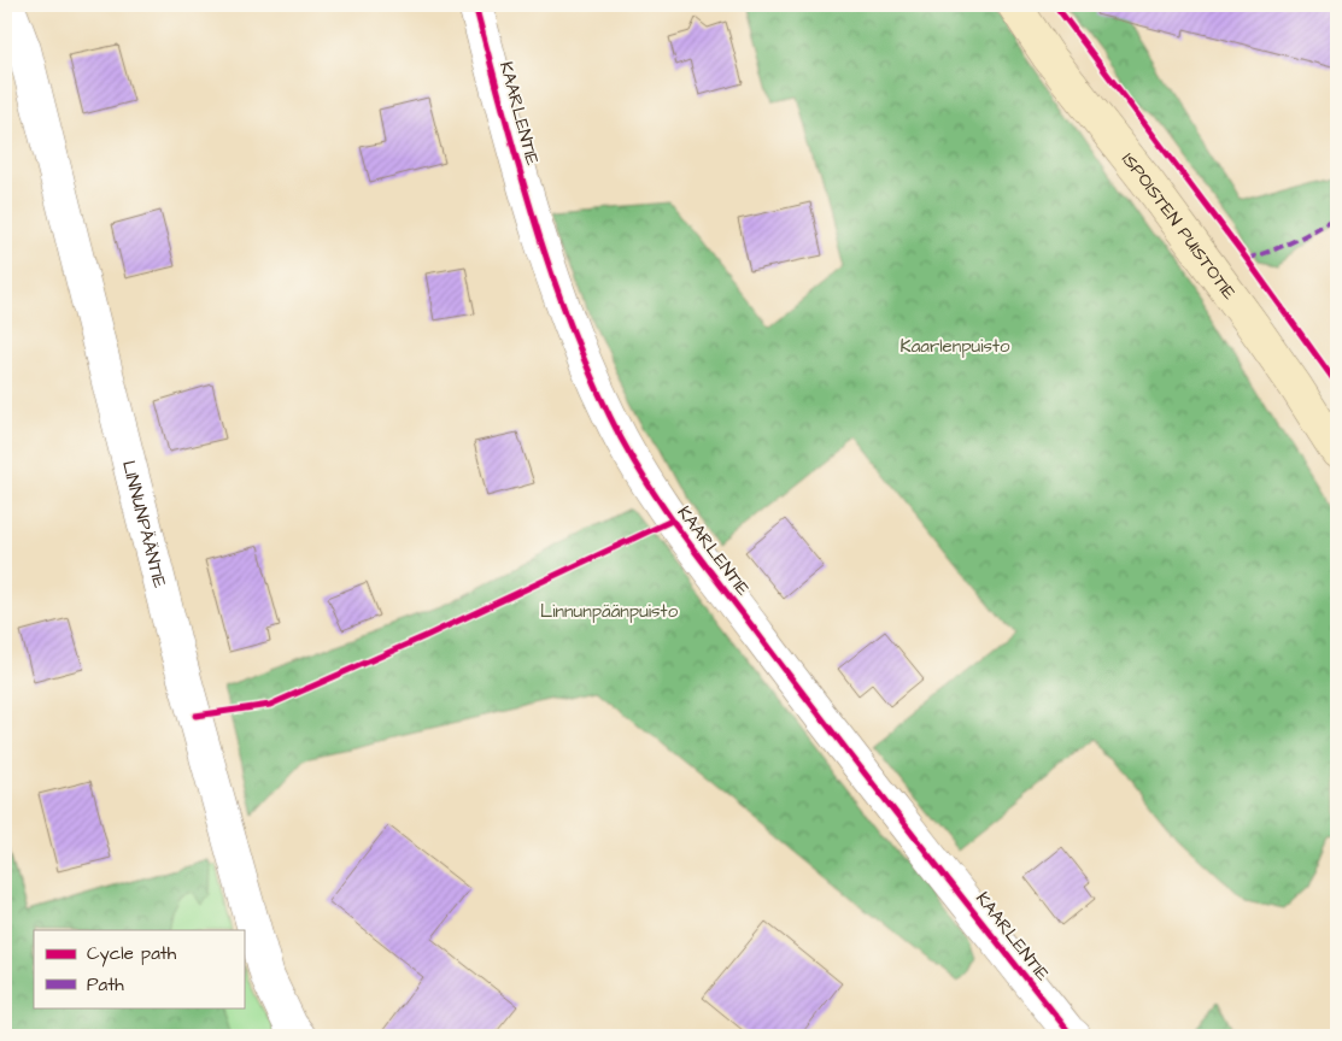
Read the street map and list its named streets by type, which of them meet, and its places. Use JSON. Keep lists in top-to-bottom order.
{
  "streets": {
    "main road": ["ISPOISTEN PUISTOTIE"],
    "street": ["KAARLENTIE", "LINNUNPÄÄNTIE"]
  },
  "parks": ["Kaarlenpuisto", "Linnunpäänpuisto"],
  "legend": ["Cycle path", "Path"]
}
